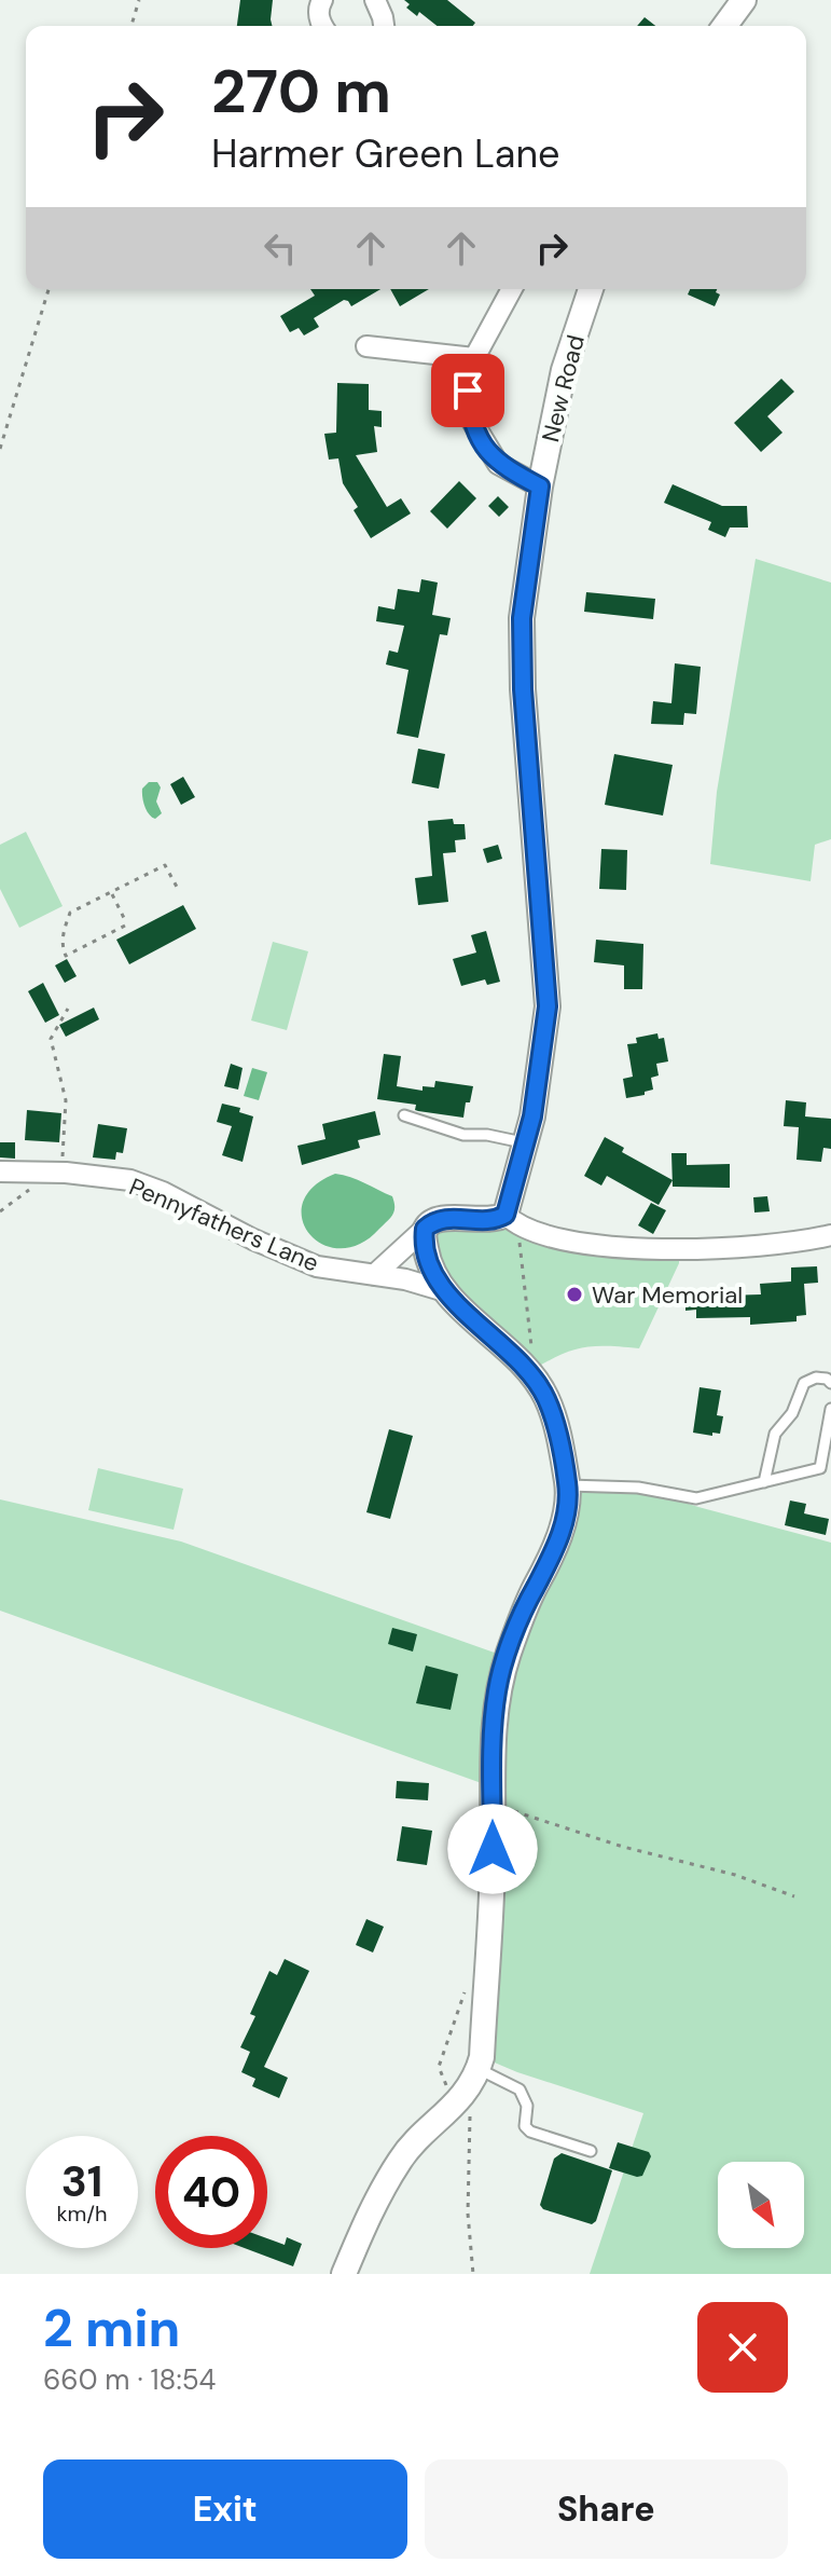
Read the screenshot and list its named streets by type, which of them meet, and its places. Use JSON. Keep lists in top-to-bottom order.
{
  "streets": {
    "street": ["New Road", "Pennyfathers Lane"]
  },
  "places": ["War Memorial"],
  "north": "bottom right",
  "page": {
    "turn": ["270 m", "Harmer Green Lane"],
    "speed": "31 km/h",
    "limit": "40",
    "heading": ["2 min", "660 m · 18:54"],
    "buttons": ["Exit", "Share"]
  }
}
